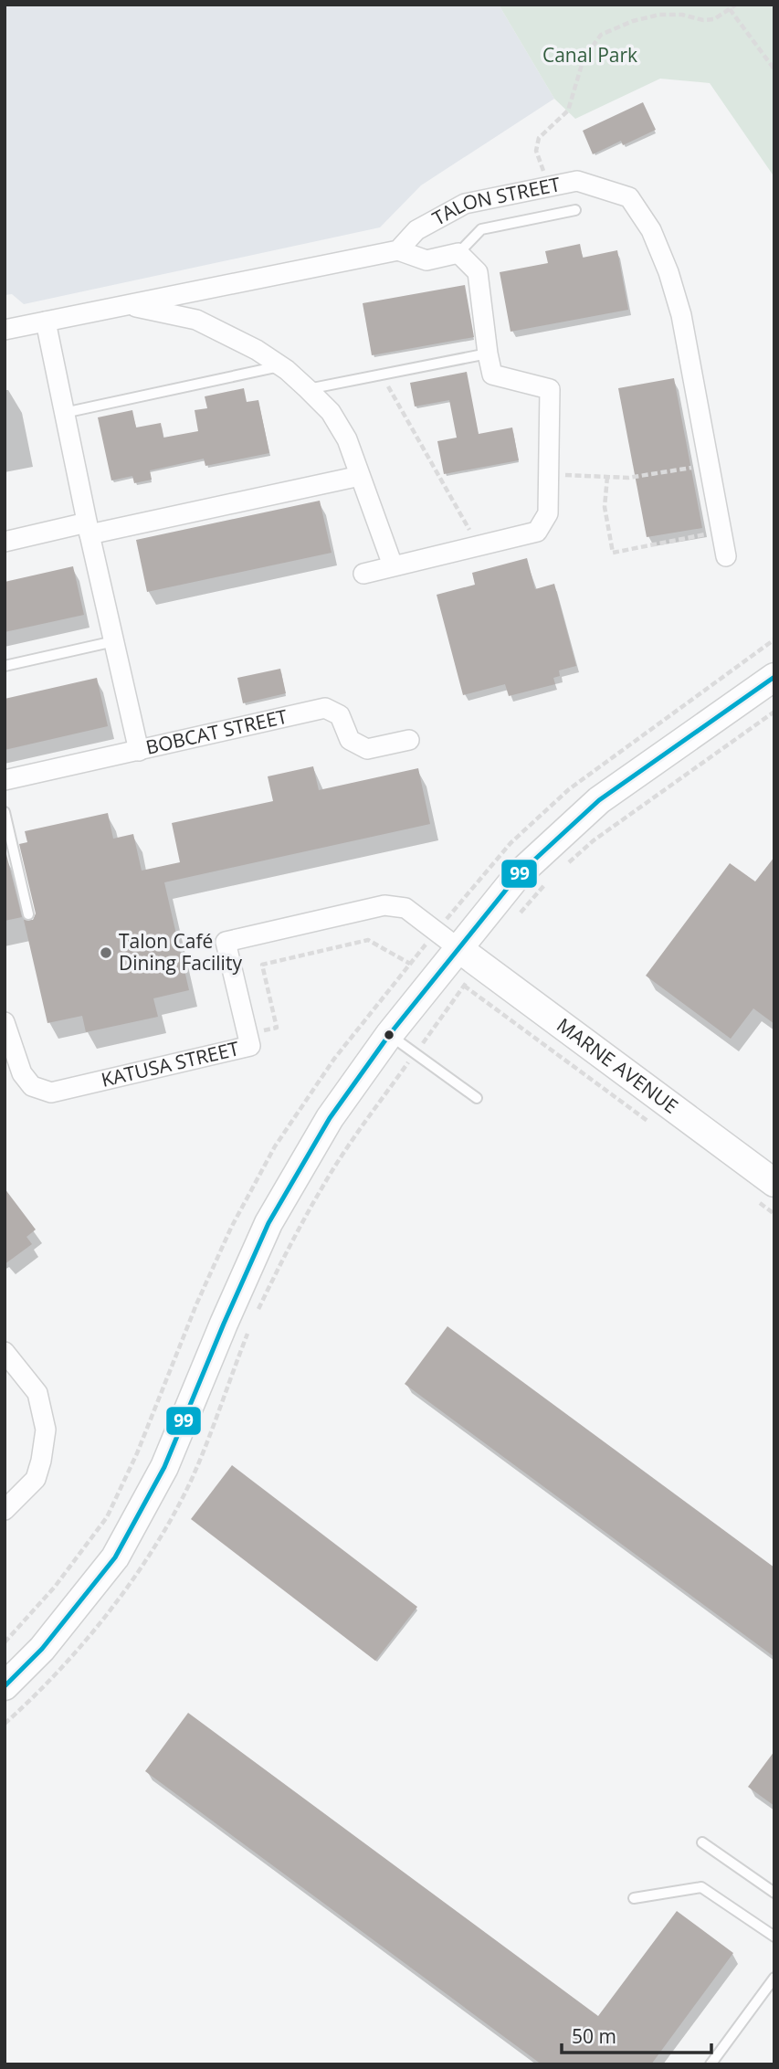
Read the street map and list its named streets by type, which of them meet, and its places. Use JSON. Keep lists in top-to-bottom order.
{
  "streets": {
    "street": [
      "TALON STREET",
      "BOBCAT STREET",
      "KATUSA STREET",
      "MARNE AVENUE"
    ]
  },
  "crossings": [
    ["KATUSA STREET", "MARNE AVENUE"]
  ],
  "parks": ["Canal Park"],
  "places": ["Talon Café Dining Facility"],
  "lines": ["transit line 99"],
  "scale_bar": "50 m"
}
